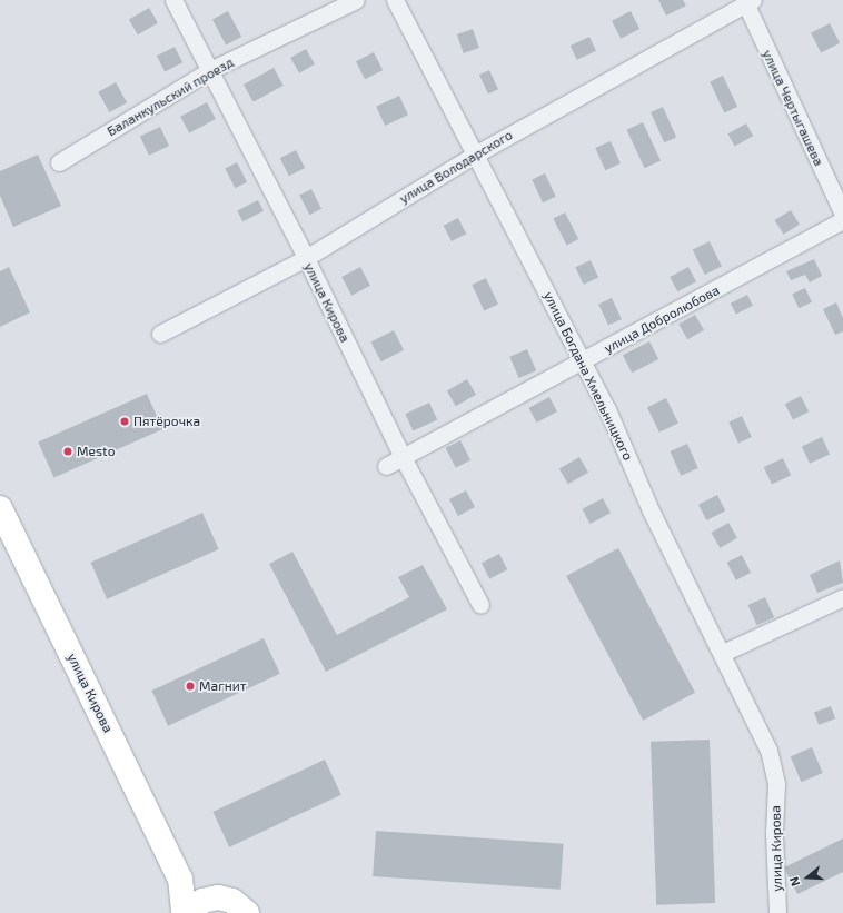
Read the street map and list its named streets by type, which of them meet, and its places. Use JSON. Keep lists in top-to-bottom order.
{
  "streets": {
    "main road": ["улица Кирова"],
    "street": [
      "Баланкульский проезд",
      "улица Чертыгашева",
      "улица Володарского",
      "улица Добролюбова",
      "улица Богдана Хмельницкого"
    ]
  },
  "crossings": [
    ["Баланкульский проезд", "улица Кирова"],
    ["улица Чертыгашева", "улица Володарского"],
    ["улица Володарского", "улица Кирова"],
    ["улица Володарского", "улица Богдана Хмельницкого"],
    ["улица Кирова", "улица Добролюбова"],
    ["улица Кирова", "улица Богдана Хмельницкого"],
    ["улица Добролюбова", "улица Богдана Хмельницкого"]
  ],
  "places": ["Пятёрочка", "Mesto", "Магнит"],
  "north": "left"
}
